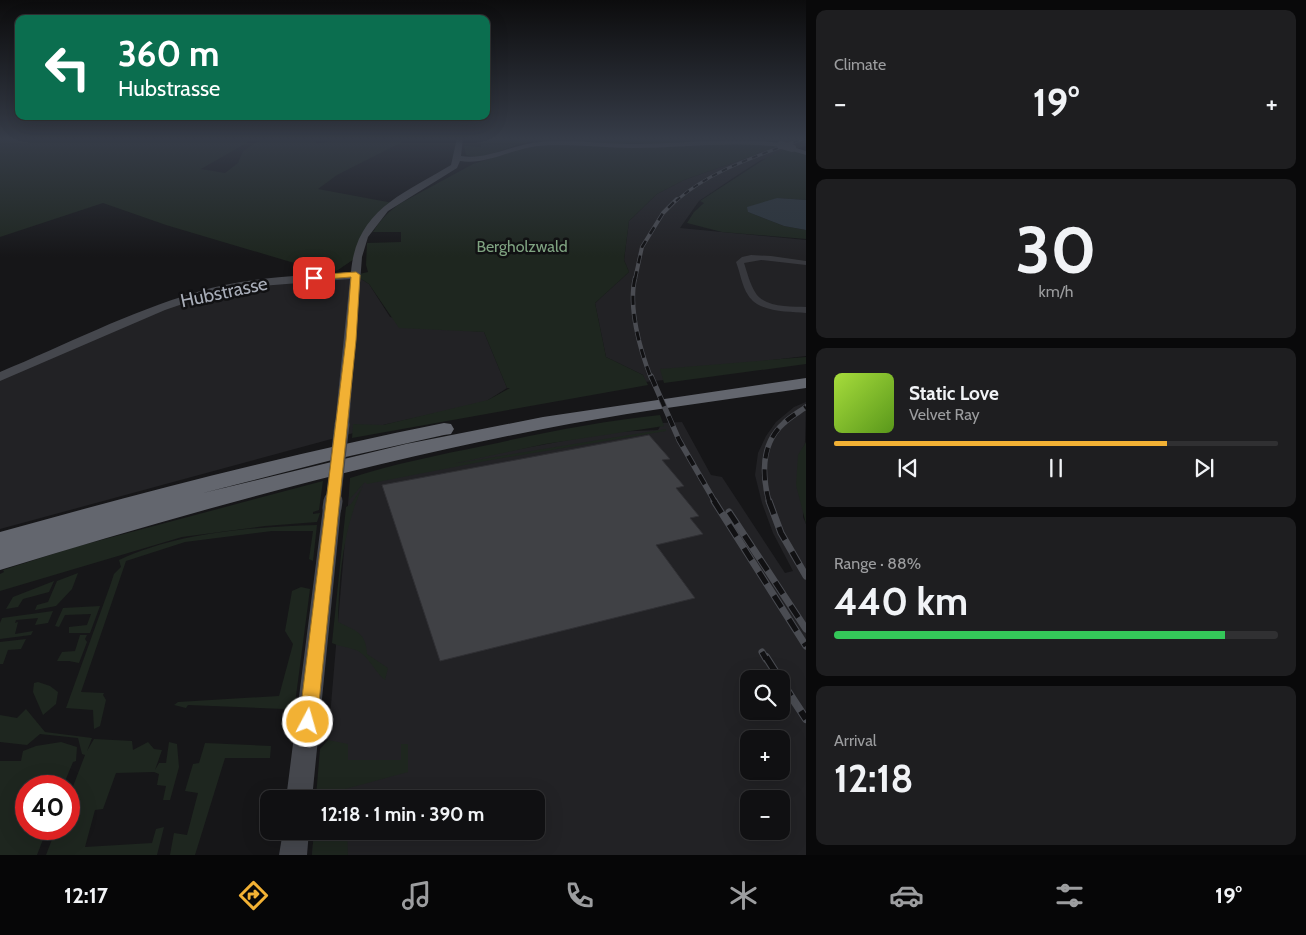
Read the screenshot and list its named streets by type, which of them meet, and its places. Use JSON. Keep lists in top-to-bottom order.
{
  "streets": {
    "street": ["Hubstrasse"]
  },
  "parks": ["Bergholzwald"],
  "page": {
    "tile": [
      "Climate",
      ["30", "km/h"],
      ["Range · 88%", "440 km"],
      ["Arrival", "12:18"]
    ],
    "turn": ["360 m", "Hubstrasse"],
    "heat": ["−", "19°", "+"],
    "song": ["Static Love", "Velvet Ray"],
    "map_buttons": ["+", "−"],
    "limit": "40",
    "trip": "12:18 · 1 min · 390 m",
    "tabs": ["12:17", "19°"]
  }
}
